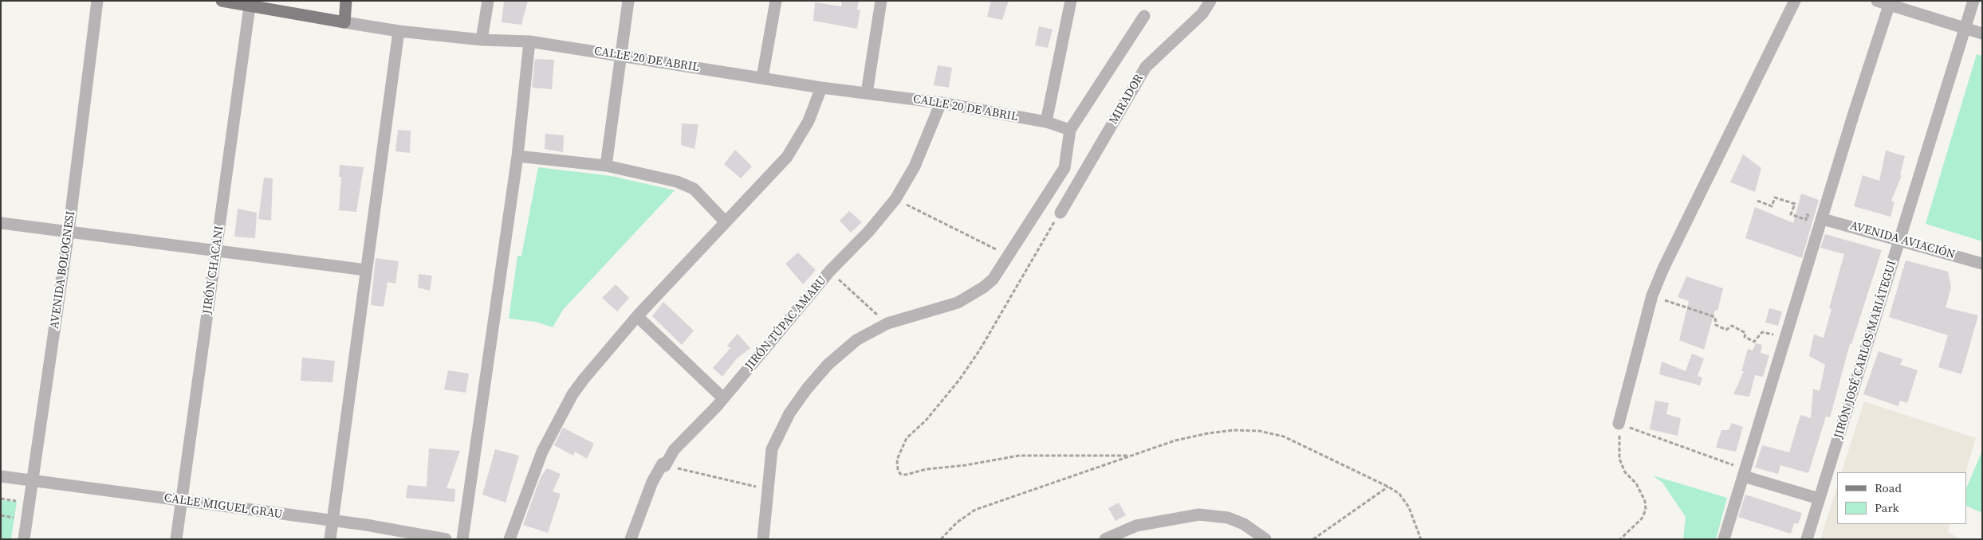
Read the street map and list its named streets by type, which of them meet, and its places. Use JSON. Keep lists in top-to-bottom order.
{
  "streets": {
    "main road": ["CALLE 20 DE ABRIL"],
    "street": [
      "MIRADOR",
      "AVENIDA AVIACIÓN",
      "AVENIDA BOLOGNESI",
      "JIRÓN CHACANI",
      "JIRÓN TÚPAC AMARU",
      "JIRÓN JOSÉ CARLOS MARIÁTEGUI",
      "CALLE MIGUEL GRAU"
    ]
  },
  "crossings": [
    ["CALLE 20 DE ABRIL", "JIRÓN CHACANI"],
    ["CALLE 20 DE ABRIL", "JIRÓN TÚPAC AMARU"],
    ["AVENIDA AVIACIÓN", "JIRÓN JOSÉ CARLOS MARIÁTEGUI"],
    ["AVENIDA BOLOGNESI", "CALLE MIGUEL GRAU"],
    ["JIRÓN CHACANI", "CALLE MIGUEL GRAU"]
  ],
  "legend": ["Road", "Park"]
}
